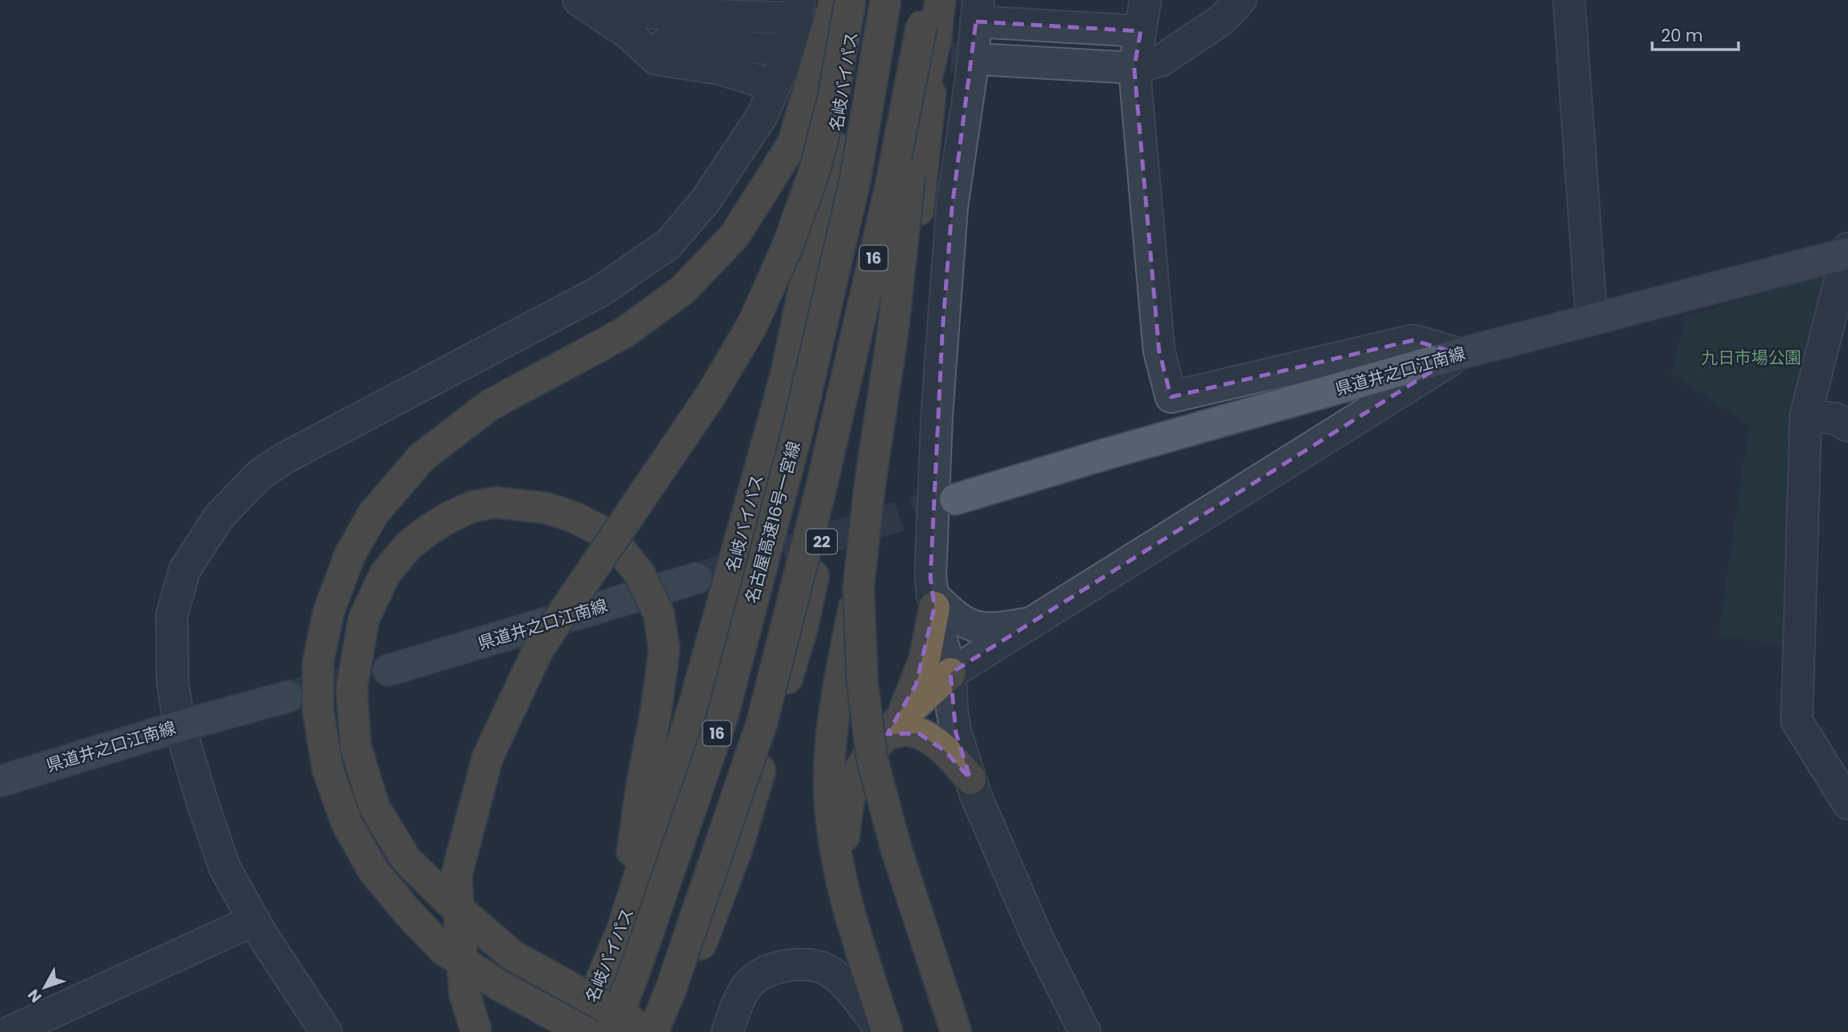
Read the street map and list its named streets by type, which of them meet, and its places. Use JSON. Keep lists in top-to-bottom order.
{
  "streets": {
    "highway": [
      "名岐バイパス",
      "16",
      "名古屋高速16号一宮線",
      "22"
    ],
    "main road": ["県道井之口江南線"]
  },
  "crossings": [
    ["16", "22"]
  ],
  "parks": ["九日市場公園"],
  "scale_bar": "20 m",
  "north": "bottom left"
}
